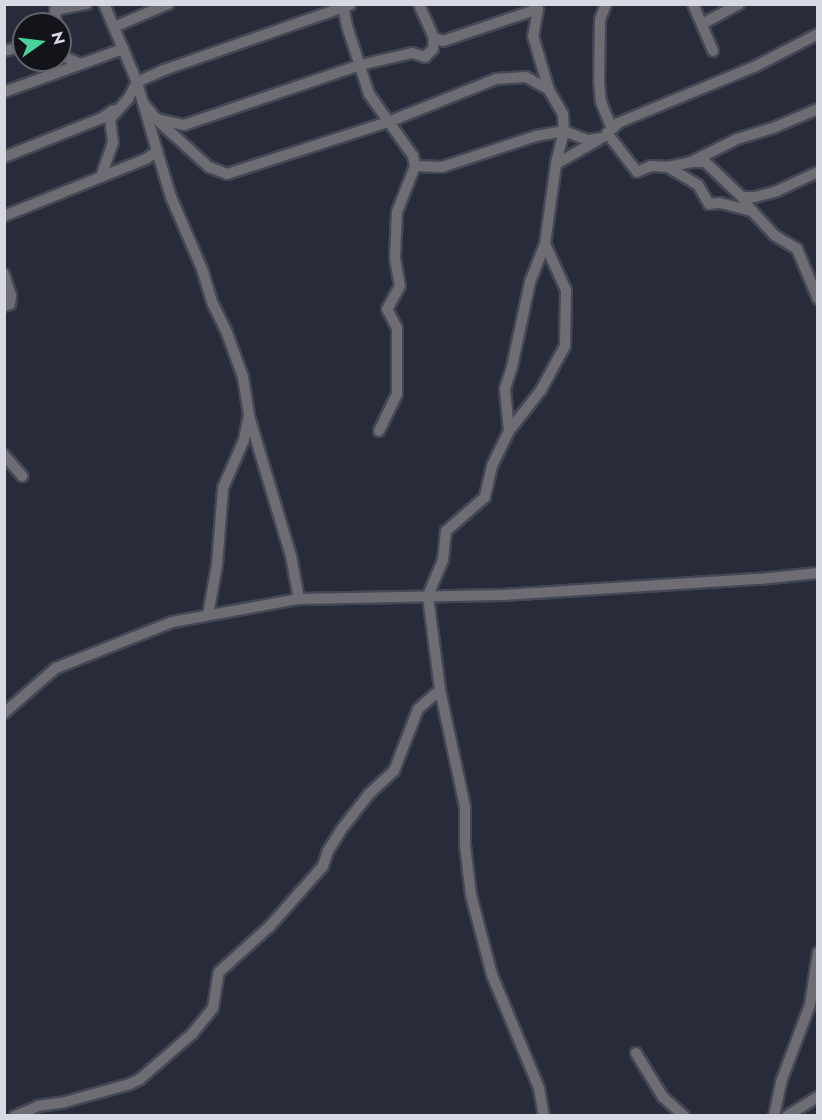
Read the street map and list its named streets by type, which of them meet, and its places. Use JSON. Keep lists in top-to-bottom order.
{
  "north": "right"
}
